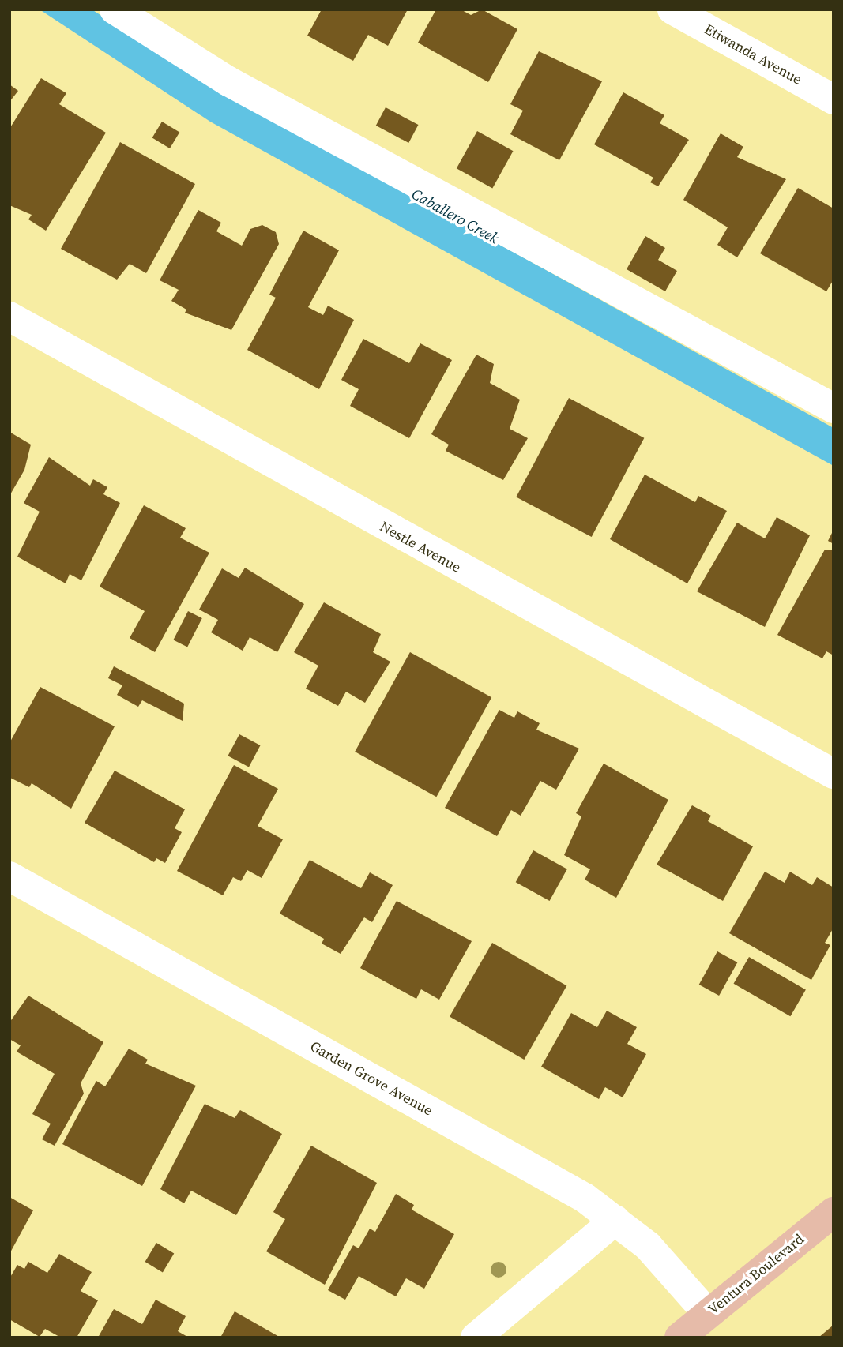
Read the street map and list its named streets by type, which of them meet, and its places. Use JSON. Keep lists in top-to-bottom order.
{
  "streets": {
    "main road": ["Ventura Boulevard"],
    "street": ["Etiwanda Avenue", "Nestle Avenue", "Garden Grove Avenue"]
  },
  "crossings": [
    ["Garden Grove Avenue", "Ventura Boulevard"]
  ],
  "water": ["Caballero Creek"]
}
